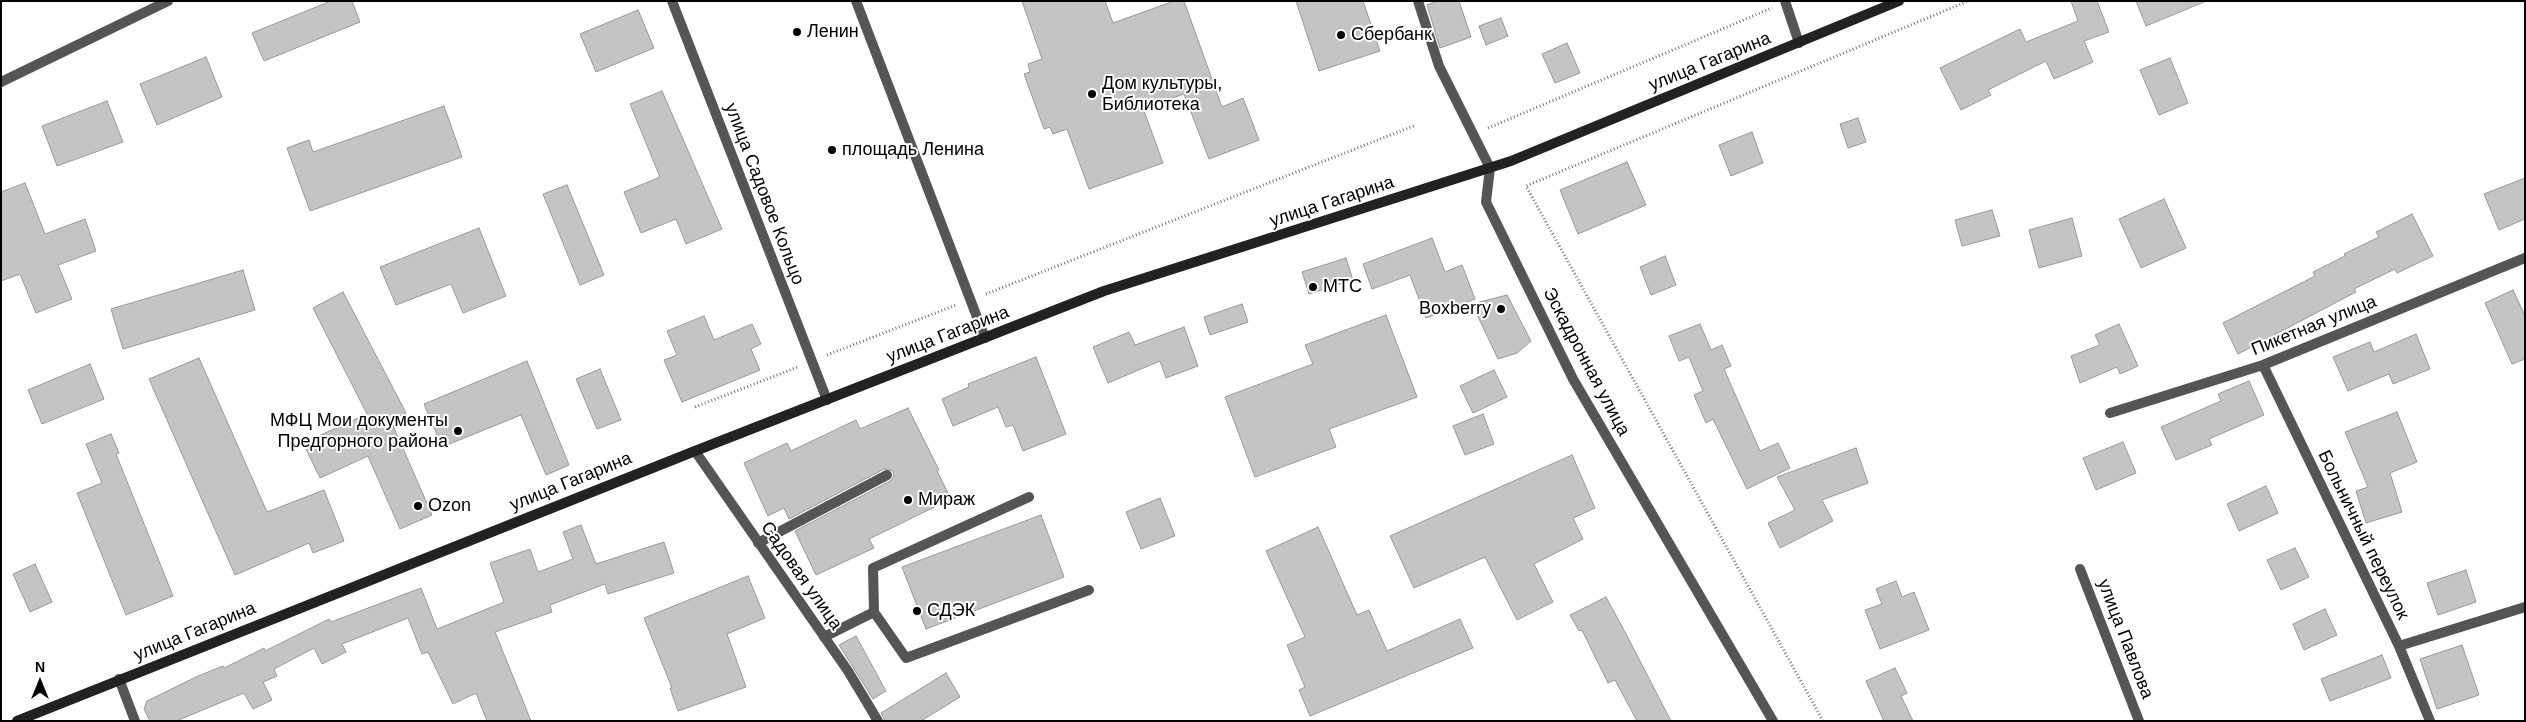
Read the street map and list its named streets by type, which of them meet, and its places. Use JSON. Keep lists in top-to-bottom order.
{
  "streets": {
    "street": [
      "улица Гагарина",
      "улица Садовое Кольцо",
      "Пикетная улица",
      "Эскадронная улица",
      "Больничный переулок",
      "Садовая улица",
      "улица Павлова"
    ]
  },
  "crossings": [
    ["улица Гагарина", "улица Садовое Кольцо"],
    ["улица Гагарина", "Эскадронная улица"],
    ["улица Гагарина", "Садовая улица"],
    ["Пикетная улица", "Больничный переулок"]
  ],
  "places": [
    "Ленин",
    "Сбербанк",
    "Дом культуры, Библиотека",
    "площадь Ленина",
    "МТС",
    "Boxberry",
    "МФЦ Мои документы Предгорного района",
    "Мираж",
    "Ozon",
    "СДЭК"
  ],
  "north": "top"
}
